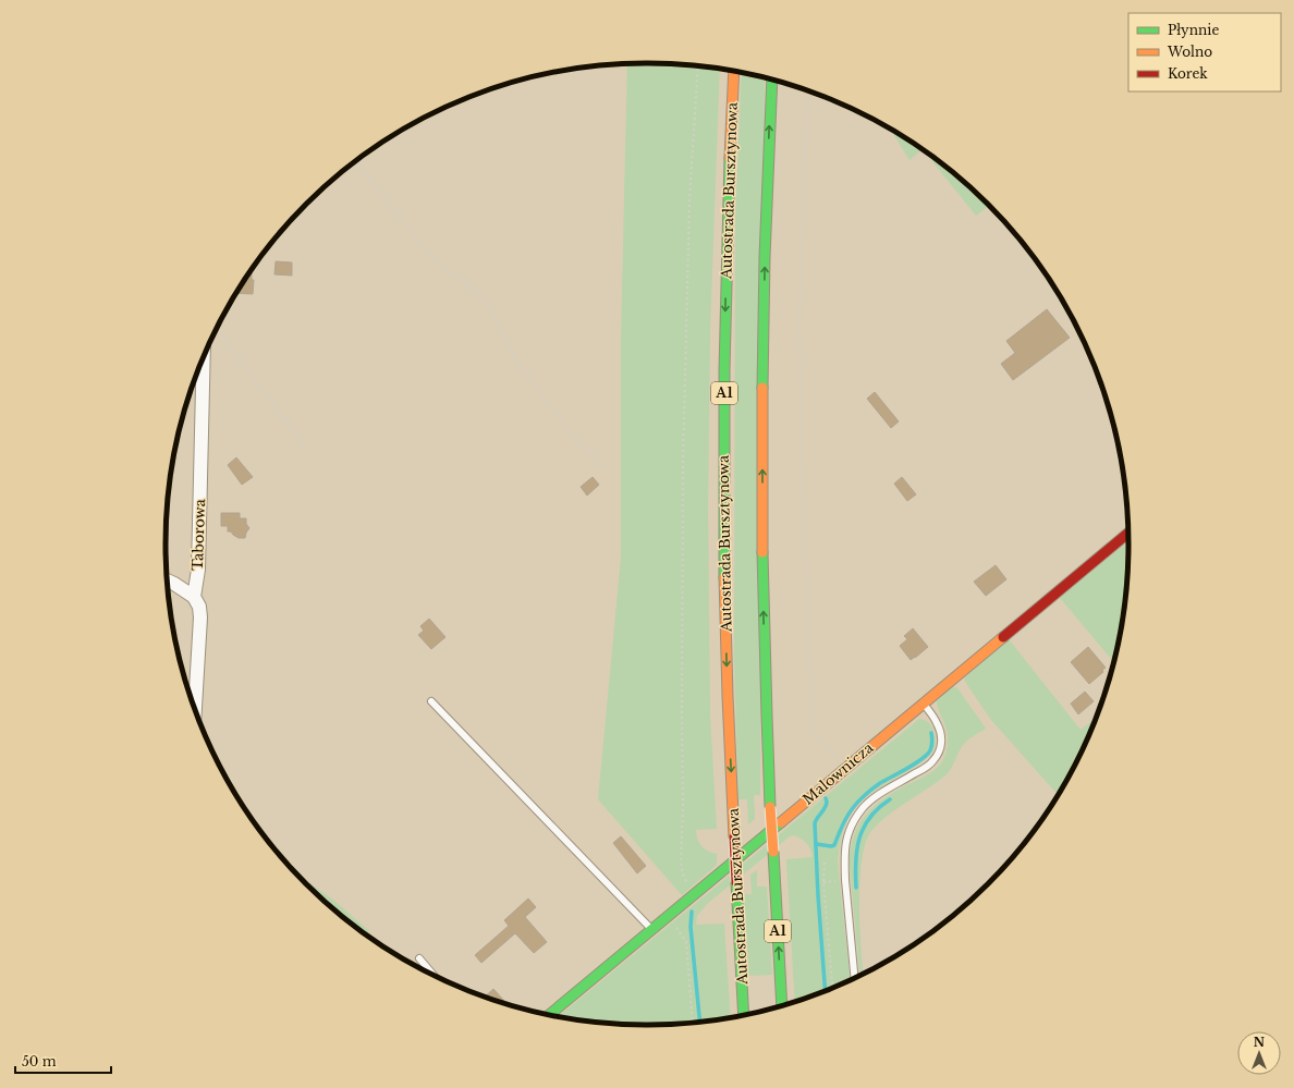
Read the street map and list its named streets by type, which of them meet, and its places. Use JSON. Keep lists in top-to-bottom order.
{
  "streets": {
    "main road": ["Autostrada Bursztynowa", "A1", "Malownicza"],
    "street": ["Taborowa"]
  },
  "legend": ["Płynnie", "Wolno", "Korek"],
  "scale_bar": "50 m",
  "north": "top"
}
